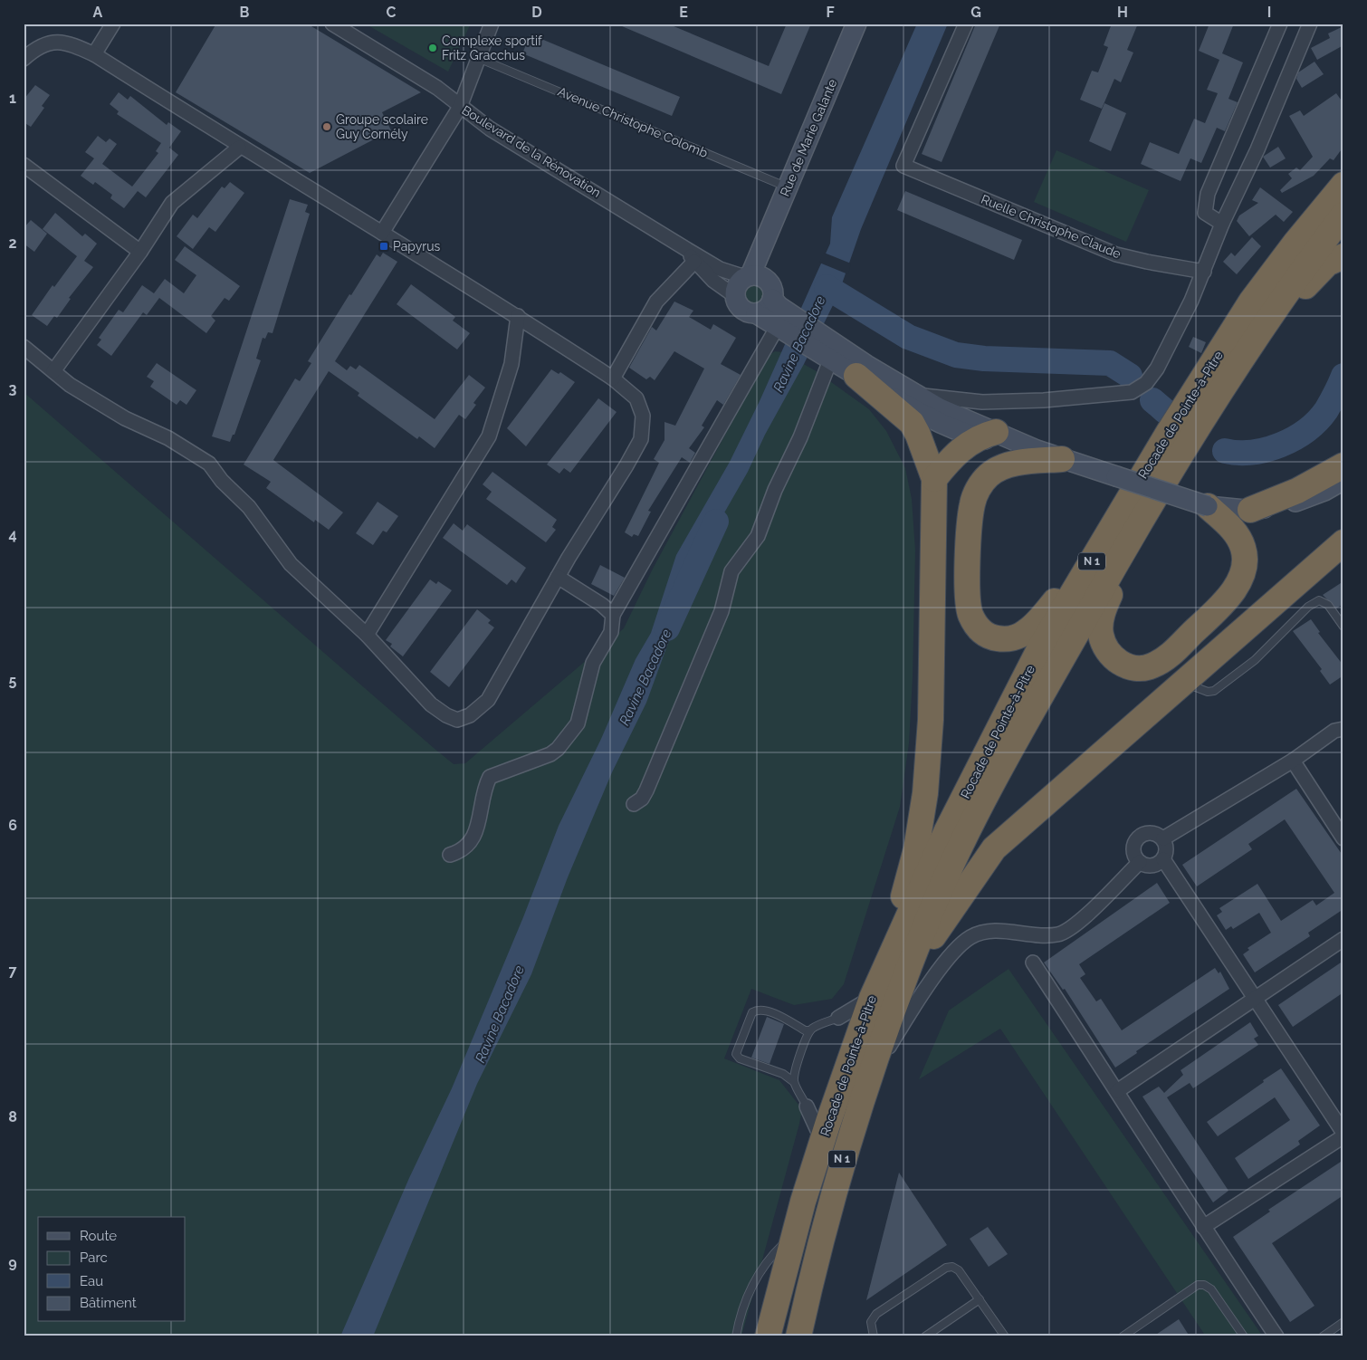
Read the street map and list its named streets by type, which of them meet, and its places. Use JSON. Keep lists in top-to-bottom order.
{
  "streets": {
    "highway": ["Rocade de Pointe-à-Pitre", "N 1"],
    "main road": ["Rue de Marie Galante", "Boulevard de la Rénovation"],
    "street": ["Ruelle Christophe Claude"],
    "lane": ["Avenue Christophe Colomb"]
  },
  "crossings": [
    ["Avenue Christophe Colomb", "Rue de Marie Galante"],
    ["Rue de Marie Galante", "Boulevard de la Rénovation"]
  ],
  "water": ["Ravine Bacadore"],
  "places": {
    "other": ["Complexe sportif Fritz Gracchus", "Groupe scolaire Guy Cornély"],
    "transit": ["Papyrus"]
  },
  "legend": [
    "Route",
    "Parc",
    "Eau",
    "Bâtiment"
  ],
  "grid": {
    "columns": [
      "A",
      "B",
      "C",
      "D",
      "E",
      "F",
      "G",
      "H",
      "I"
    ],
    "rows": [
      "1",
      "2",
      "3",
      "4",
      "5",
      "6",
      "7",
      "8",
      "9"
    ]
  }
}
